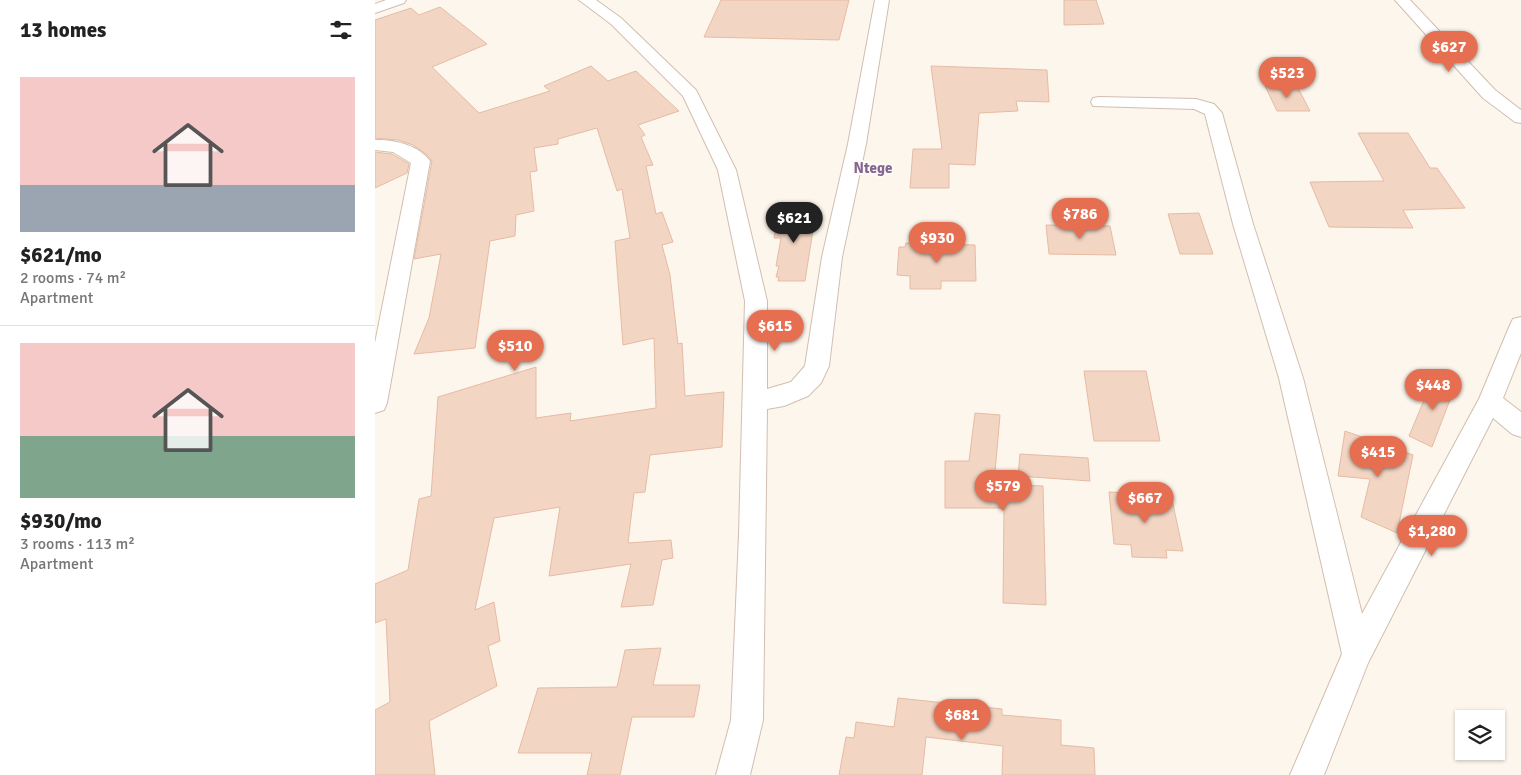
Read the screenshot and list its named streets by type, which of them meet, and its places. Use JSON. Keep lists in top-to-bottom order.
{
  "districts": ["Ntege"],
  "page": {
    "heading": "13 homes",
    "price": [
      "$627",
      "$523",
      "$786",
      "$621",
      "$930",
      "$615",
      "$510",
      "$448",
      "$415",
      "$579",
      "$667",
      "$1,280",
      "$681"
    ],
    "list": [
      {
        "name": "$621/mo",
        "note": "2 rooms · 74 m² · Apartment"
      },
      {
        "name": "$930/mo",
        "note": "3 rooms · 113 m² · Apartment"
      }
    ]
  }
}
